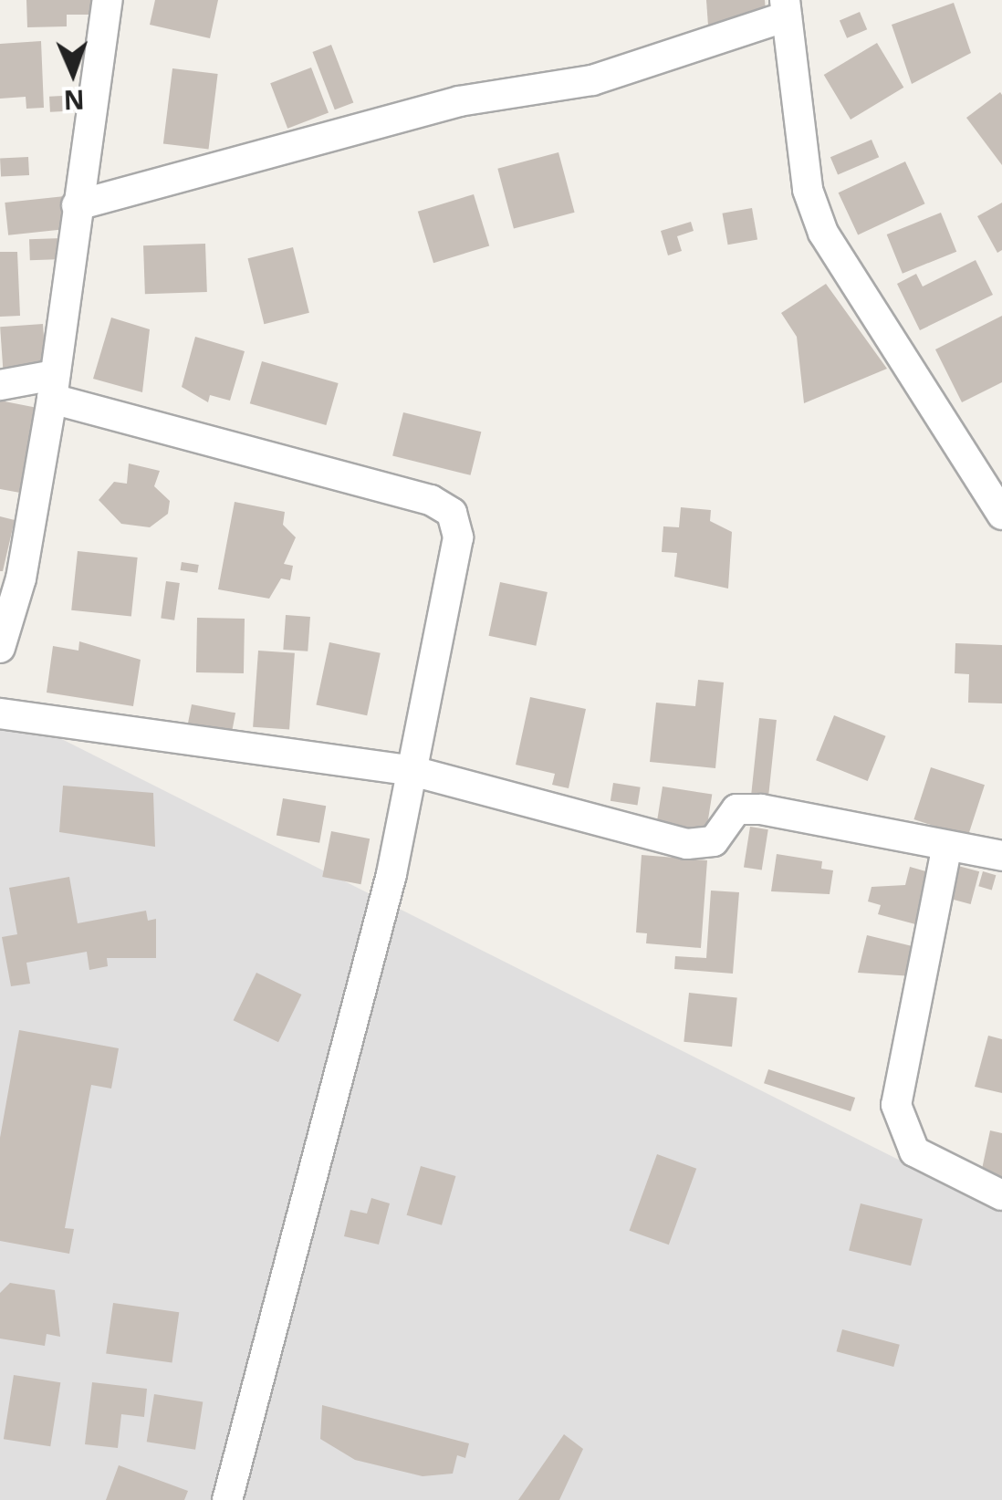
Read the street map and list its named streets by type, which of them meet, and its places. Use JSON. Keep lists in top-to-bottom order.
{
  "north": "bottom"
}
